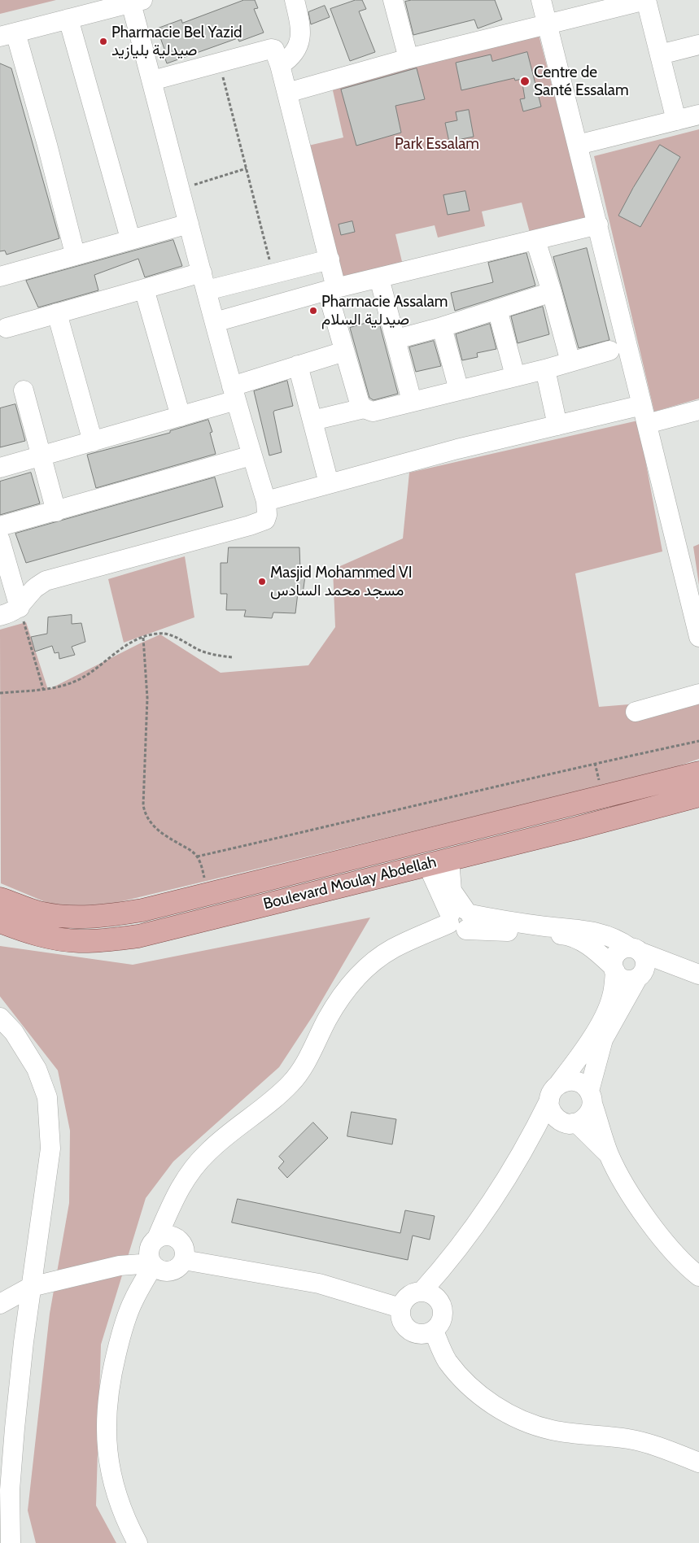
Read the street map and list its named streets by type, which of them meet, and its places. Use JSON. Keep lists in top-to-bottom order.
{
  "streets": {
    "main road": ["Boulevard Moulay Abdellah"]
  },
  "parks": ["Park Essalam"],
  "places": [
    "Pharmacie Bel Yazid صيدلية بليازيد",
    "Centre de Santé Essalam",
    "Pharmacie Assalam صيدلية السلام",
    "Masjid Mohammed VI مسجد محمد السادس"
  ]
}
